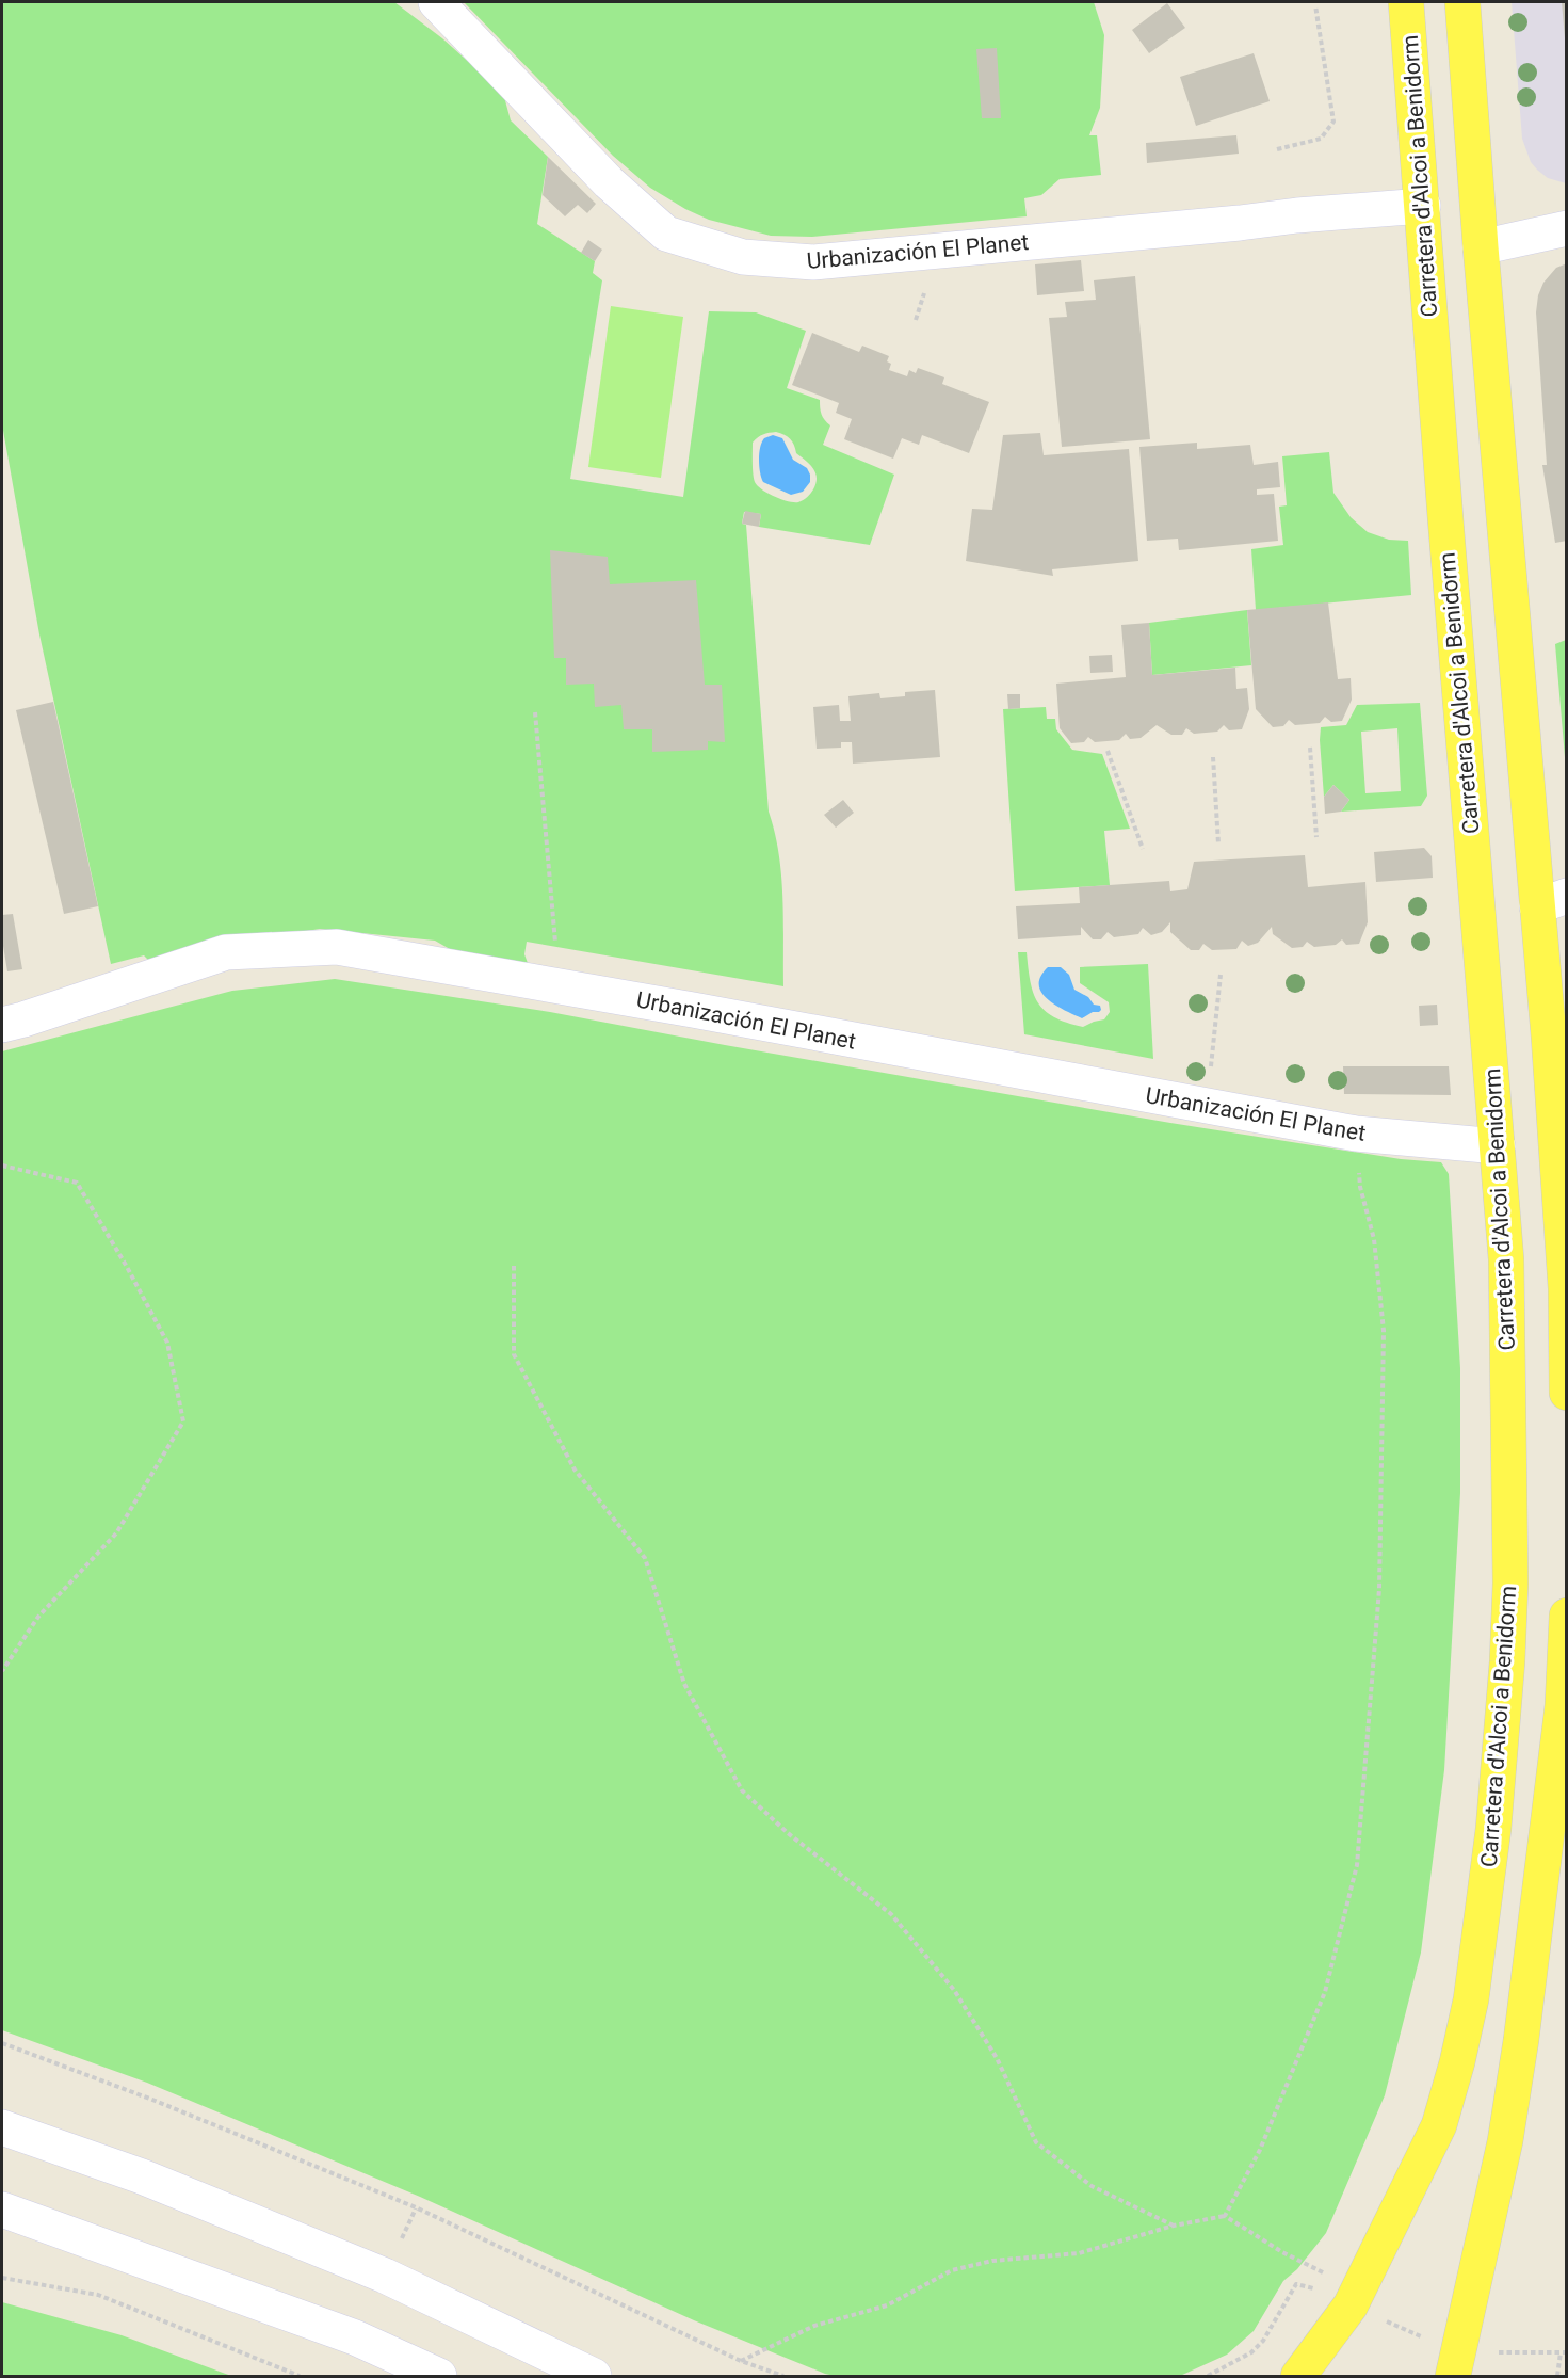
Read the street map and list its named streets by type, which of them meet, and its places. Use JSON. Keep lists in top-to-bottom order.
{
  "streets": {
    "main road": ["Carretera d'Alcoi a Benidorm"],
    "street": ["Urbanización El Planet"]
  },
  "crossings": [
    ["Carretera d'Alcoi a Benidorm", "Urbanización El Planet"]
  ]
}
